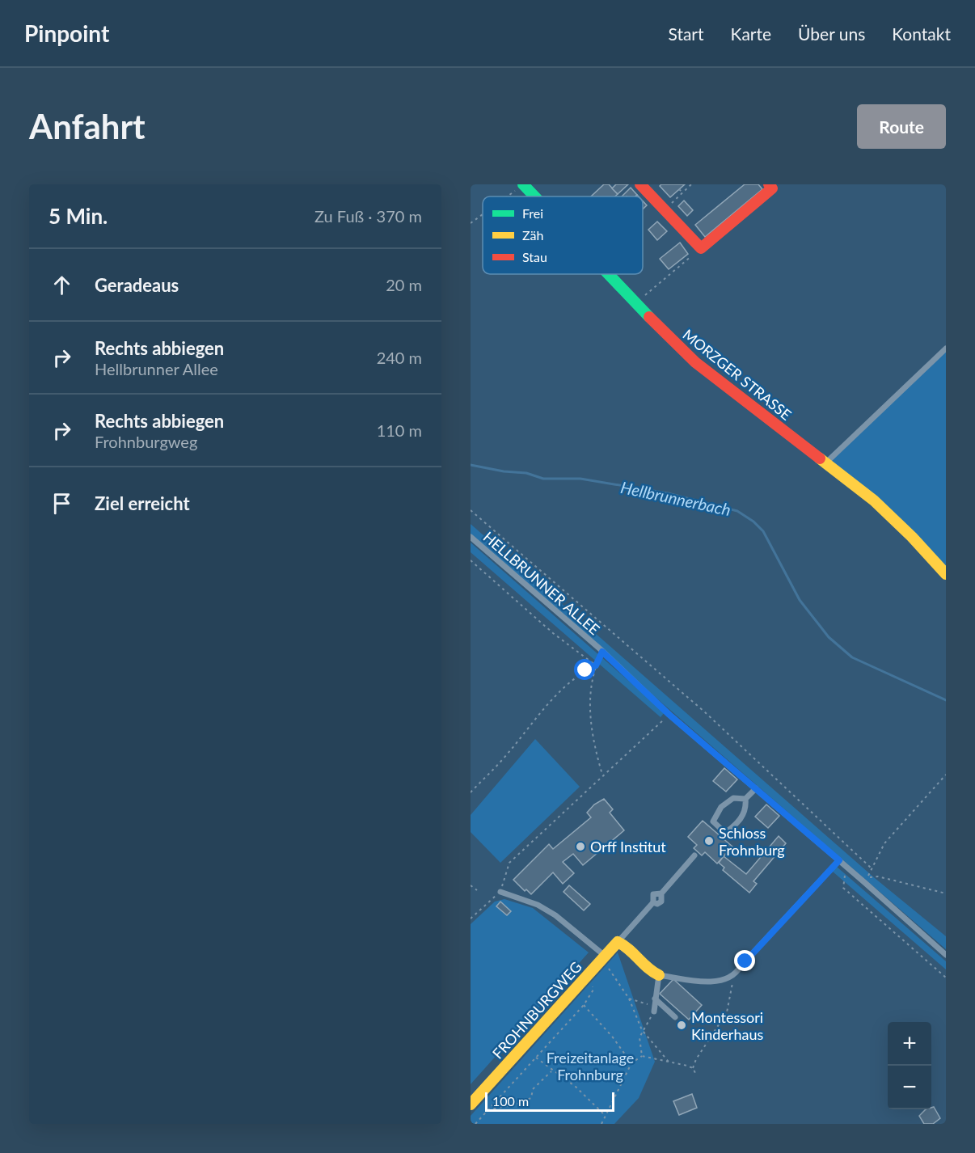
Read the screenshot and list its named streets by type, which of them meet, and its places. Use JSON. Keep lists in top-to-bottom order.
{
  "streets": {
    "street": ["MORZGER STRASSE", "FROHNBURGWEG"],
    "lane": ["HELLBRUNNER ALLEE"]
  },
  "water": ["Hellbrunnerbach"],
  "parks": ["Freizeitanlage Frohnburg"],
  "places": ["Schloss Frohnburg", "Orff Institut", "Montessori Kinderhaus"],
  "legend": ["Frei", "Zäh", "Stau"],
  "scale_bar": "100 m",
  "page": {
    "header": "Pinpoint",
    "nav": [
      "Start",
      "Karte",
      "Über uns",
      "Kontakt"
    ],
    "buttons": "Route",
    "title": "Anfahrt",
    "heading": ["5 Min.", "Zu Fuß · 370 m"],
    "list": [
      ["Geradeaus", "20 m"],
      ["Rechts abbiegen", "Hellbrunner Allee", "240 m"],
      ["Rechts abbiegen", "Frohnburgweg", "110 m"],
      "Ziel erreicht"
    ],
    "map_buttons": ["+", "−"],
    "scale": "100 m"
  }
}
